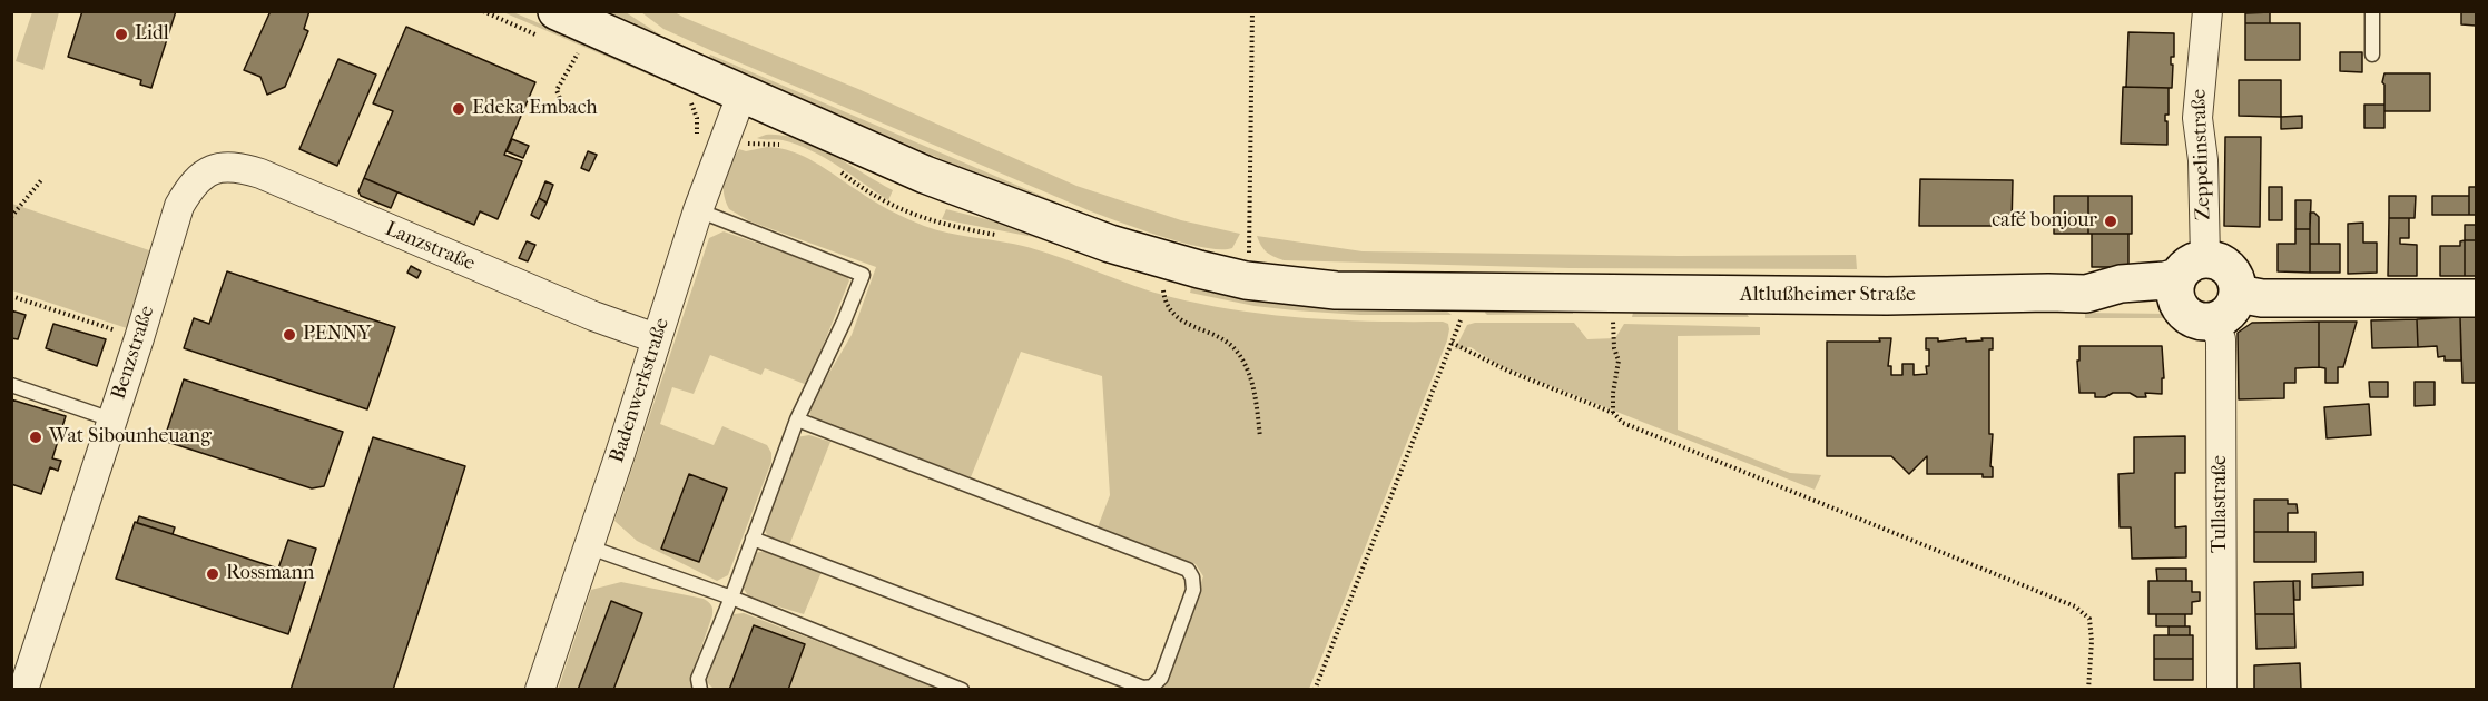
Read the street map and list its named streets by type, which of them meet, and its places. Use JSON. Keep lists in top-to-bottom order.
{
  "streets": {
    "street": [
      "Zeppelinstraße",
      "Lanzstraße",
      "Altlußheimer Straße",
      "Benzstraße",
      "Badenwerkstraße",
      "Tullastraße"
    ]
  },
  "crossings": [
    ["Zeppelinstraße", "Altlußheimer Straße"],
    ["Zeppelinstraße", "Tullastraße"],
    ["Lanzstraße", "Benzstraße"],
    ["Lanzstraße", "Badenwerkstraße"],
    ["Altlußheimer Straße", "Badenwerkstraße"],
    ["Altlußheimer Straße", "Tullastraße"]
  ],
  "places": [
    "Lidl",
    "Edeka Embach",
    "café bonjour",
    "PENNY",
    "Wat Sibounheuang",
    "Rossmann"
  ]
}
